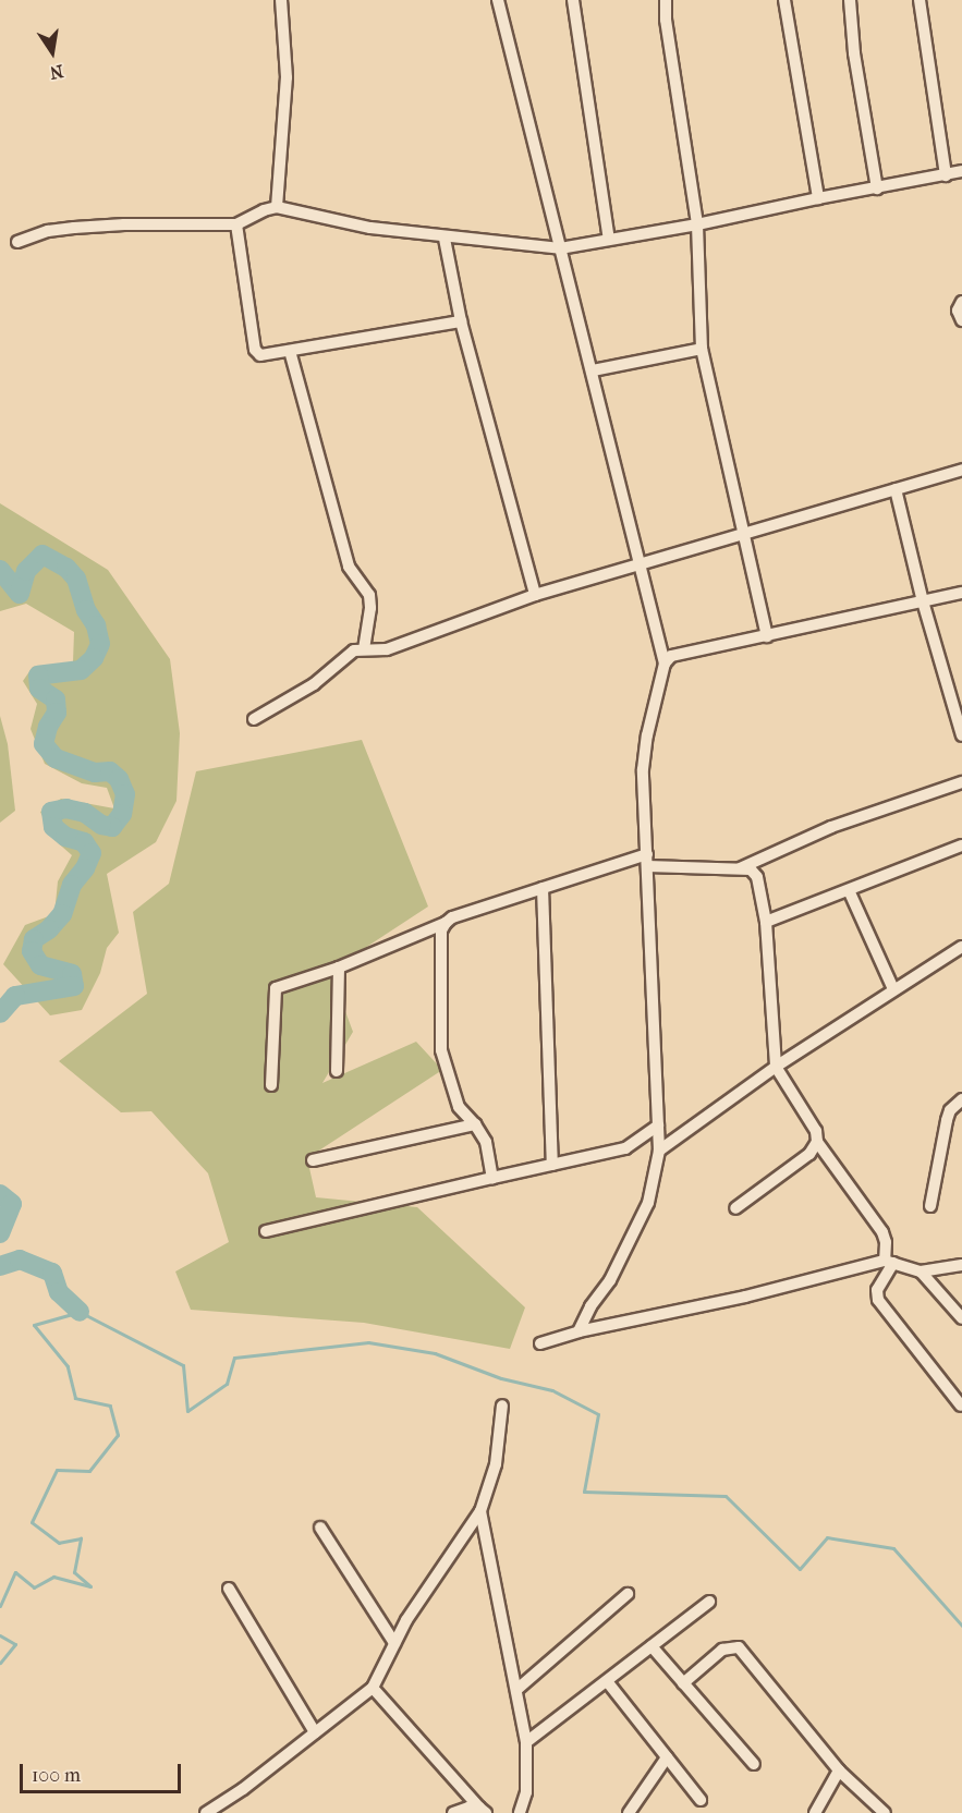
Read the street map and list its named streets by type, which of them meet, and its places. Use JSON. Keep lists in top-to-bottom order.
{
  "scale_bar": "100 m",
  "north": "bottom"
}
